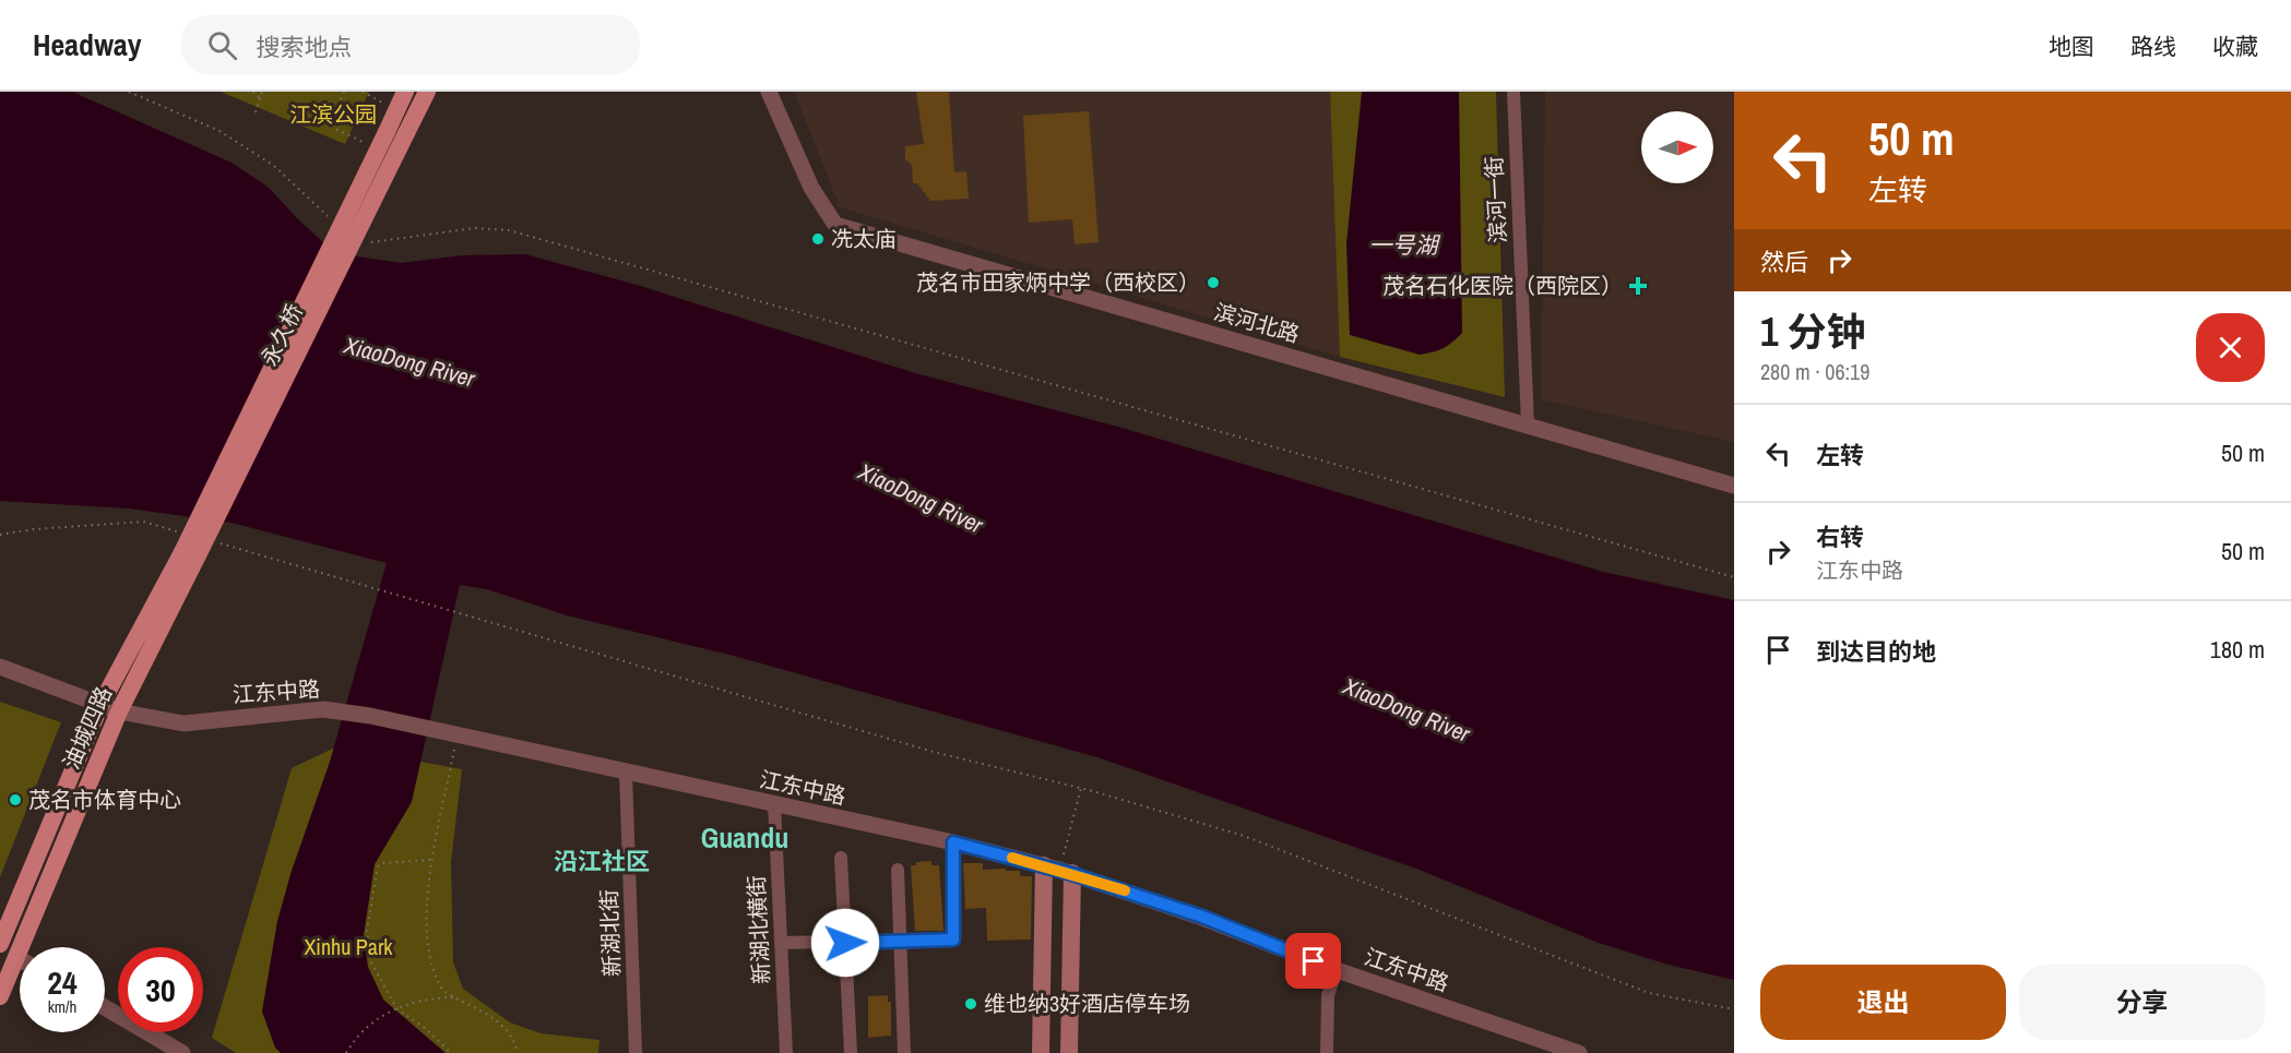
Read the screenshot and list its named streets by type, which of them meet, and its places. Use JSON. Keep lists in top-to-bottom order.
{
  "streets": {
    "main road": ["永久桥", "油城四路"],
    "street": [
      "滨河一街",
      "滨河北路",
      "江东中路",
      "新湖北横街",
      "新湖北街"
    ]
  },
  "crossings": [
    ["滨河一街", "滨河北路"],
    ["永久桥", "油城四路"],
    ["江东中路", "油城四路"],
    ["江东中路", "新湖北横街"],
    ["江东中路", "新湖北街"]
  ],
  "districts": ["Guandu", "沿江社区"],
  "water": ["一号湖", "XiaoDong River"],
  "parks": ["江滨公园", "Xinhu Park"],
  "places": {
    "other": [
      "冼太庙",
      "茂名市田家炳中学（西校区）",
      "茂名市体育中心",
      "维也纳3好酒店停车场"
    ],
    "health": ["茂名石化医院（西院区）"]
  },
  "north": "right",
  "page": {
    "header": "Headway",
    "search": "搜索地点",
    "nav": ["地图", "路线", "收藏"],
    "turn": ["50 m", "左转"],
    "then": "然后",
    "heading": ["1 分钟", "280 m · 06:19"],
    "list": [
      {
        "name": "左转",
        "value": "50 m"
      },
      {
        "name": "右转",
        "note": "江东中路",
        "value": "50 m"
      },
      {
        "name": "到达目的地",
        "value": "180 m"
      }
    ],
    "speed": "24 km/h",
    "limit": "30",
    "buttons": ["退出", "分享"]
  }
}
